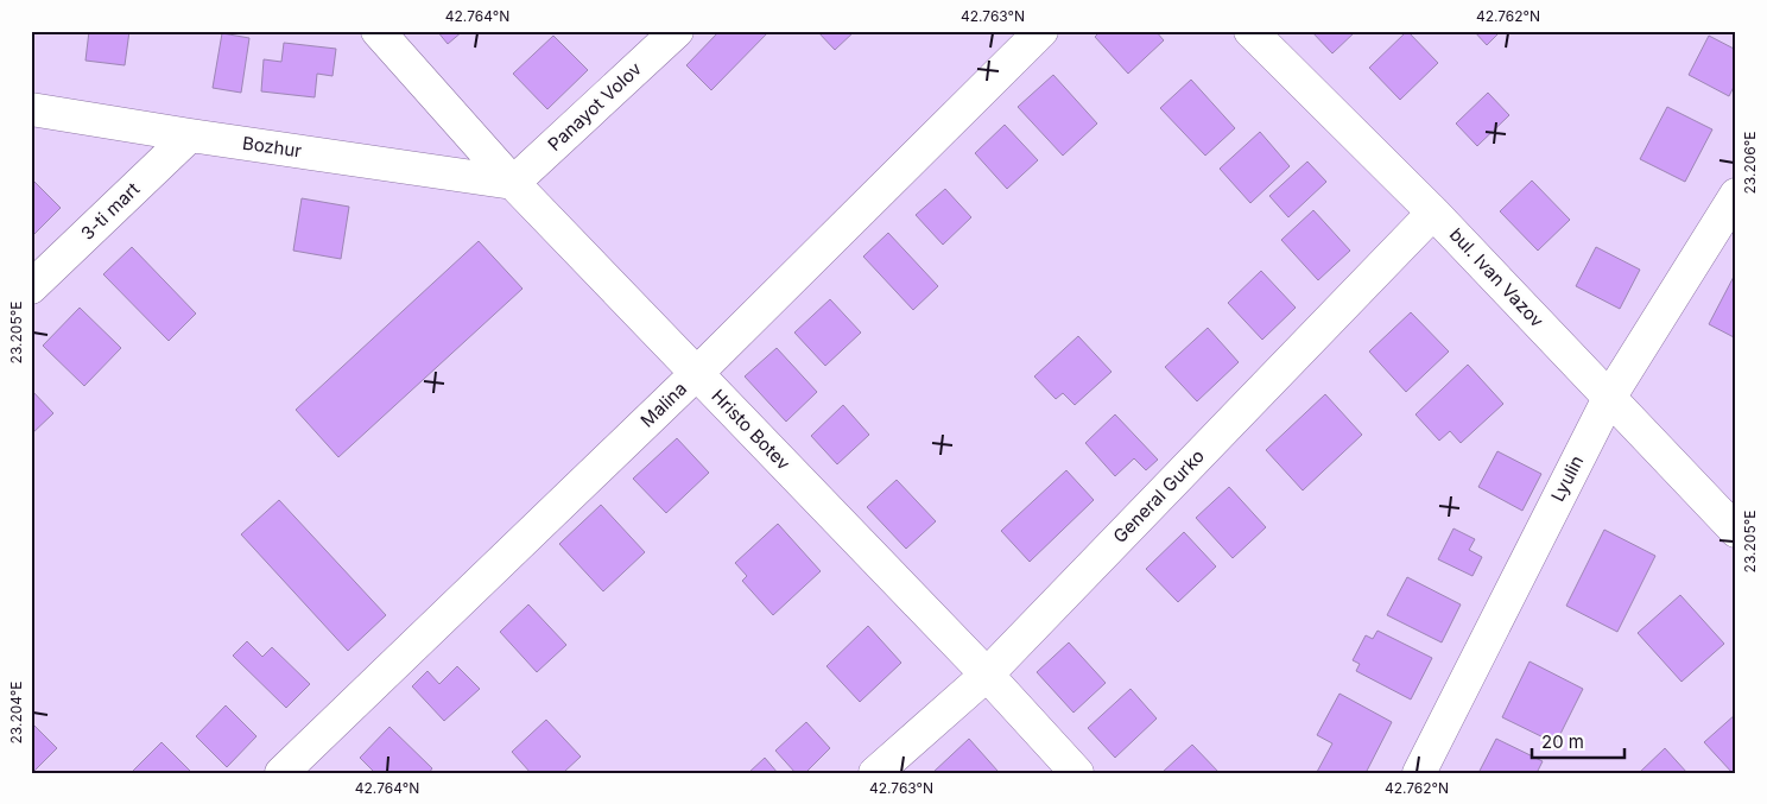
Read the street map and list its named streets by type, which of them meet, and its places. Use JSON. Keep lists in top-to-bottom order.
{
  "streets": {
    "street": [
      "Panayot Volov",
      "Bozhur",
      "3-ti mart",
      "bul. Ivan Vazov",
      "Malina",
      "Hristo Botev",
      "Lyulin",
      "General Gurko"
    ]
  },
  "crossings": [
    ["Panayot Volov", "Bozhur"],
    ["Panayot Volov", "Hristo Botev"],
    ["Bozhur", "3-ti mart"],
    ["Bozhur", "Hristo Botev"],
    ["bul. Ivan Vazov", "Lyulin"],
    ["bul. Ivan Vazov", "General Gurko"],
    ["Malina", "Hristo Botev"],
    ["Hristo Botev", "General Gurko"]
  ],
  "scale_bar": "20 m",
  "coordinates": [
    "42.764°N",
    "42.763°N",
    "42.762°N",
    "23.206°E",
    "23.205°E",
    "23.204°E"
  ]
}
